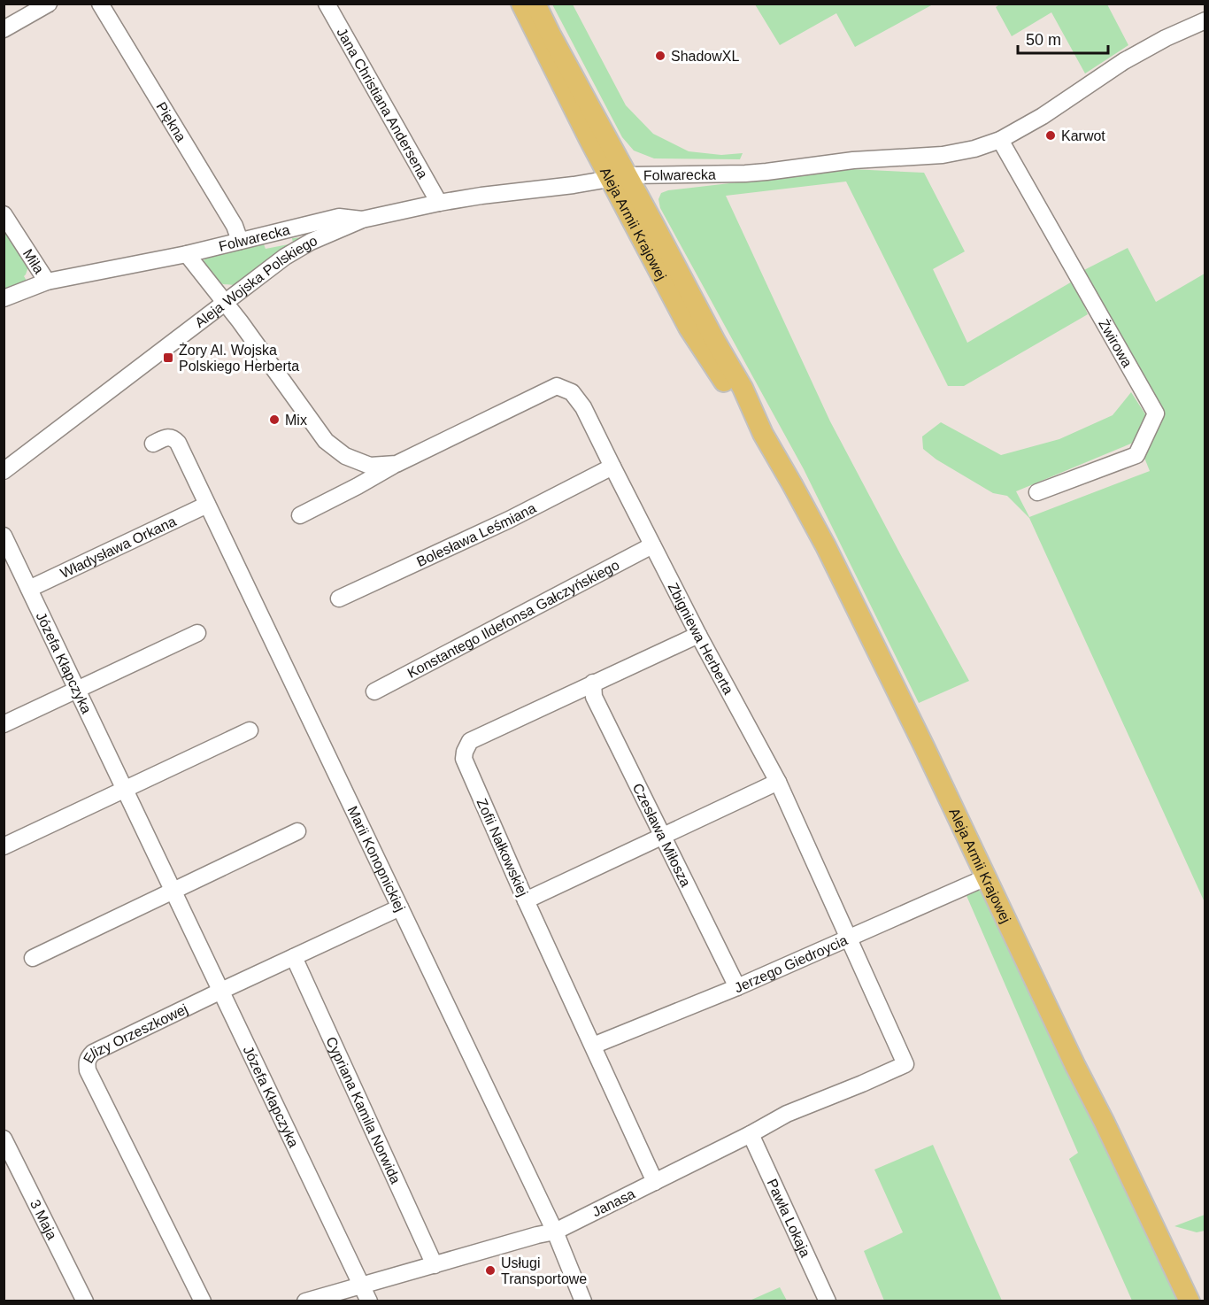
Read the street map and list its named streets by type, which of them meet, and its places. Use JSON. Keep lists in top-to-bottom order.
{
  "streets": {
    "main road": ["Aleja Armii Krajowej"],
    "street": [
      "Jana Christiana Andersena",
      "Piękna",
      "Folwarecka",
      "Miła",
      "Aleja Wojska Polskiego",
      "Żwirowa",
      "Bolesława Leśmiana",
      "Władysława Orkana",
      "Konstantego Ildefonsa Gałczyńskiego",
      "Zbigniewa Herberta",
      "Józefa Kłapczyka",
      "Czesława Miłosza",
      "Zofii Nałkowskiej",
      "Marii Konopnickiej",
      "Jerzego Giedroycia",
      "Elizy Orzeszkowej",
      "Cypriana Kamila Norwida",
      "Janasa",
      "Pawła Lokaja",
      "3 Maja"
    ]
  },
  "crossings": [
    ["Jana Christiana Andersena", "Folwarecka"],
    ["Piękna", "Folwarecka"],
    ["Folwarecka", "Aleja Armii Krajowej"],
    ["Folwarecka", "Miła"],
    ["Folwarecka", "Aleja Wojska Polskiego"],
    ["Folwarecka", "Żwirowa"],
    ["Folwarecka", "Zbigniewa Herberta"],
    ["Aleja Armii Krajowej", "Jerzego Giedroycia"],
    ["Aleja Wojska Polskiego", "Zbigniewa Herberta"],
    ["Bolesława Leśmiana", "Zbigniewa Herberta"],
    ["Władysława Orkana", "Józefa Kłapczyka"],
    ["Władysława Orkana", "Marii Konopnickiej"],
    ["Konstantego Ildefonsa Gałczyńskiego", "Zbigniewa Herberta"],
    ["Zbigniewa Herberta", "Zofii Nałkowskiej"],
    ["Zbigniewa Herberta", "Jerzego Giedroycia"],
    ["Zbigniewa Herberta", "Janasa"],
    ["Józefa Kłapczyka", "Elizy Orzeszkowej"],
    ["Józefa Kłapczyka", "Janasa"],
    ["Czesława Miłosza", "Zofii Nałkowskiej"],
    ["Czesława Miłosza", "Jerzego Giedroycia"],
    ["Zofii Nałkowskiej", "Jerzego Giedroycia"],
    ["Zofii Nałkowskiej", "Janasa"],
    ["Marii Konopnickiej", "Elizy Orzeszkowej"],
    ["Marii Konopnickiej", "Janasa"],
    ["Elizy Orzeszkowej", "Cypriana Kamila Norwida"],
    ["Cypriana Kamila Norwida", "Janasa"],
    ["Janasa", "Pawła Lokaja"]
  ],
  "places": {
    "other": [
      "ShadowXL",
      "Karwot",
      "Mix",
      "Usługi Transportowe"
    ],
    "transit": ["Żory Al. Wojska Polskiego Herberta"]
  },
  "scale_bar": "50 m"
}
